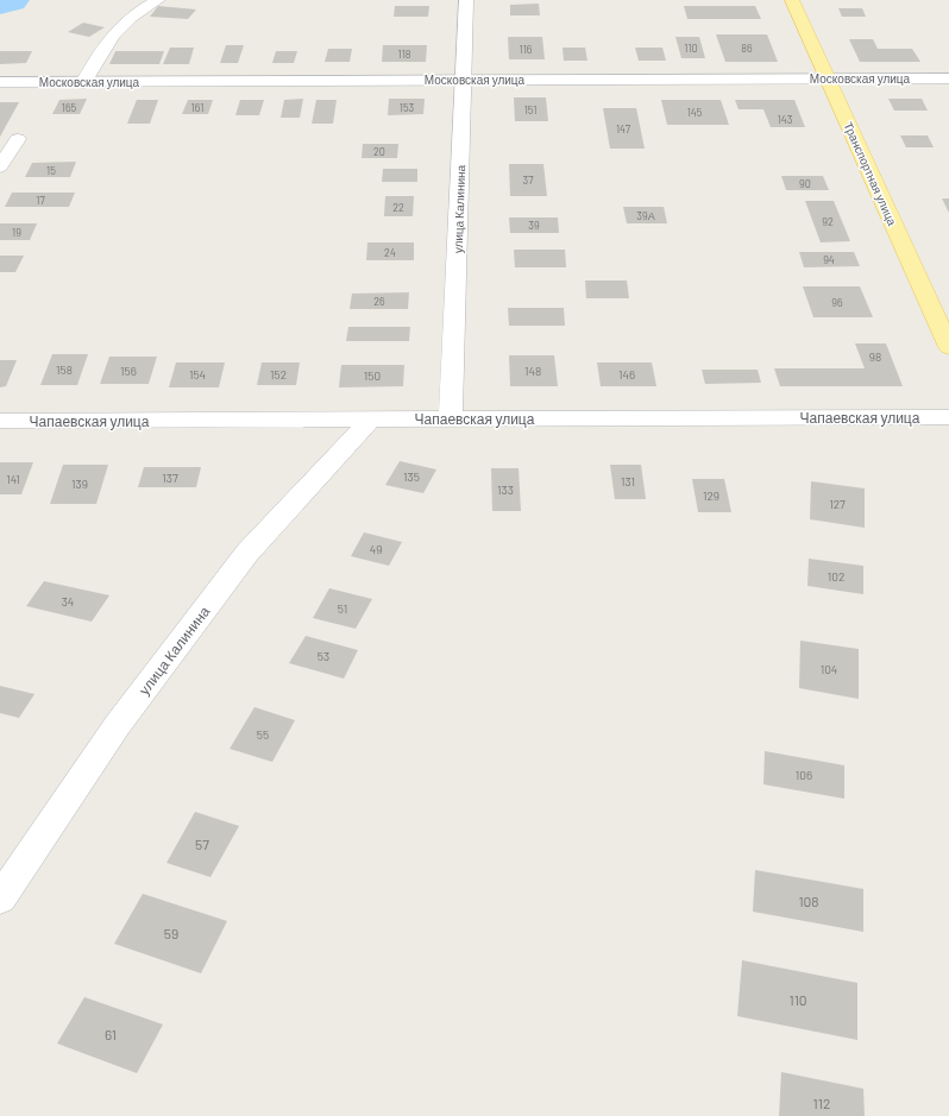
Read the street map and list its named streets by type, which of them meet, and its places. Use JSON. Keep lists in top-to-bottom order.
{
  "streets": {
    "main road": ["Транспортная улица"],
    "street": ["Московская улица", "улица Калинина", "Чапаевская улица"]
  },
  "crossings": [
    ["Московская улица", "Транспортная улица"],
    ["Московская улица", "улица Калинина"],
    ["улица Калинина", "Чапаевская улица"]
  ],
  "house_numbers": [
    "110",
    "86",
    "116",
    "118",
    "165",
    "161",
    "153",
    "151",
    "145",
    "143",
    "147",
    "20",
    "15",
    "37",
    "90",
    "17",
    "22",
    "39А",
    "92",
    "39",
    "19",
    "24",
    "94",
    "26",
    "96",
    "98",
    "158",
    "156",
    "148",
    "154",
    "152",
    "146",
    "150",
    "135",
    "137",
    "141",
    "131",
    "139",
    "133",
    "129",
    "127",
    "49",
    "102",
    "34",
    "51",
    "53",
    "104",
    "55",
    "106",
    "57",
    "108",
    "59",
    "110",
    "61",
    "112"
  ]
}
